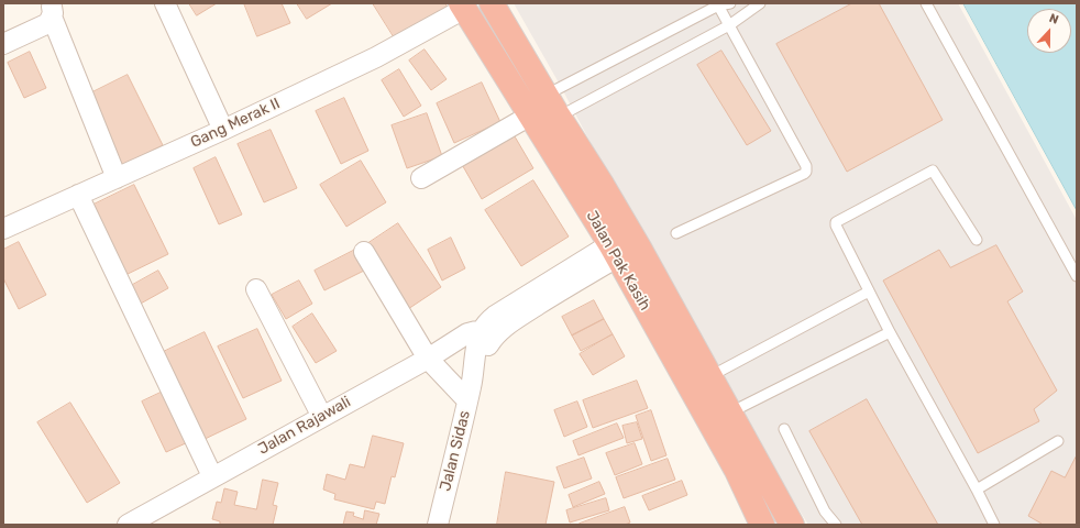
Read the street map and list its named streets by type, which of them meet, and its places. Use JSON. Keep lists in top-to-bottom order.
{
  "streets": {
    "highway": ["Jalan Pak Kasih"],
    "street": ["Gang Merak II", "Jalan Rajawali", "Jalan Sidas"]
  },
  "crossings": [
    ["Gang Merak II", "Jalan Pak Kasih"],
    ["Jalan Pak Kasih", "Jalan Rajawali"],
    ["Jalan Rajawali", "Jalan Sidas"]
  ],
  "north": "top"
}
